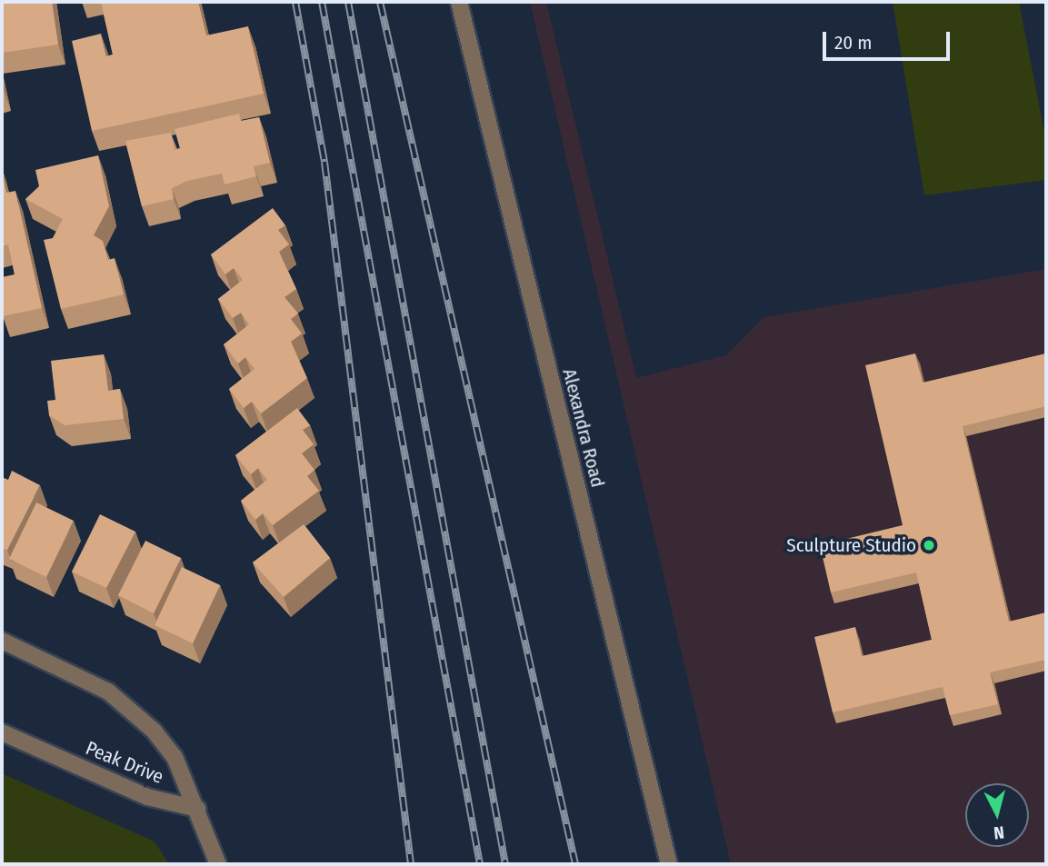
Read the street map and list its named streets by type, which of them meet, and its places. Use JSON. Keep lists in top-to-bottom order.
{
  "streets": {
    "street": ["Alexandra Road", "Peak Drive"]
  },
  "places": ["Sculpture Studio"],
  "scale_bar": "20 m",
  "north": "bottom"
}
